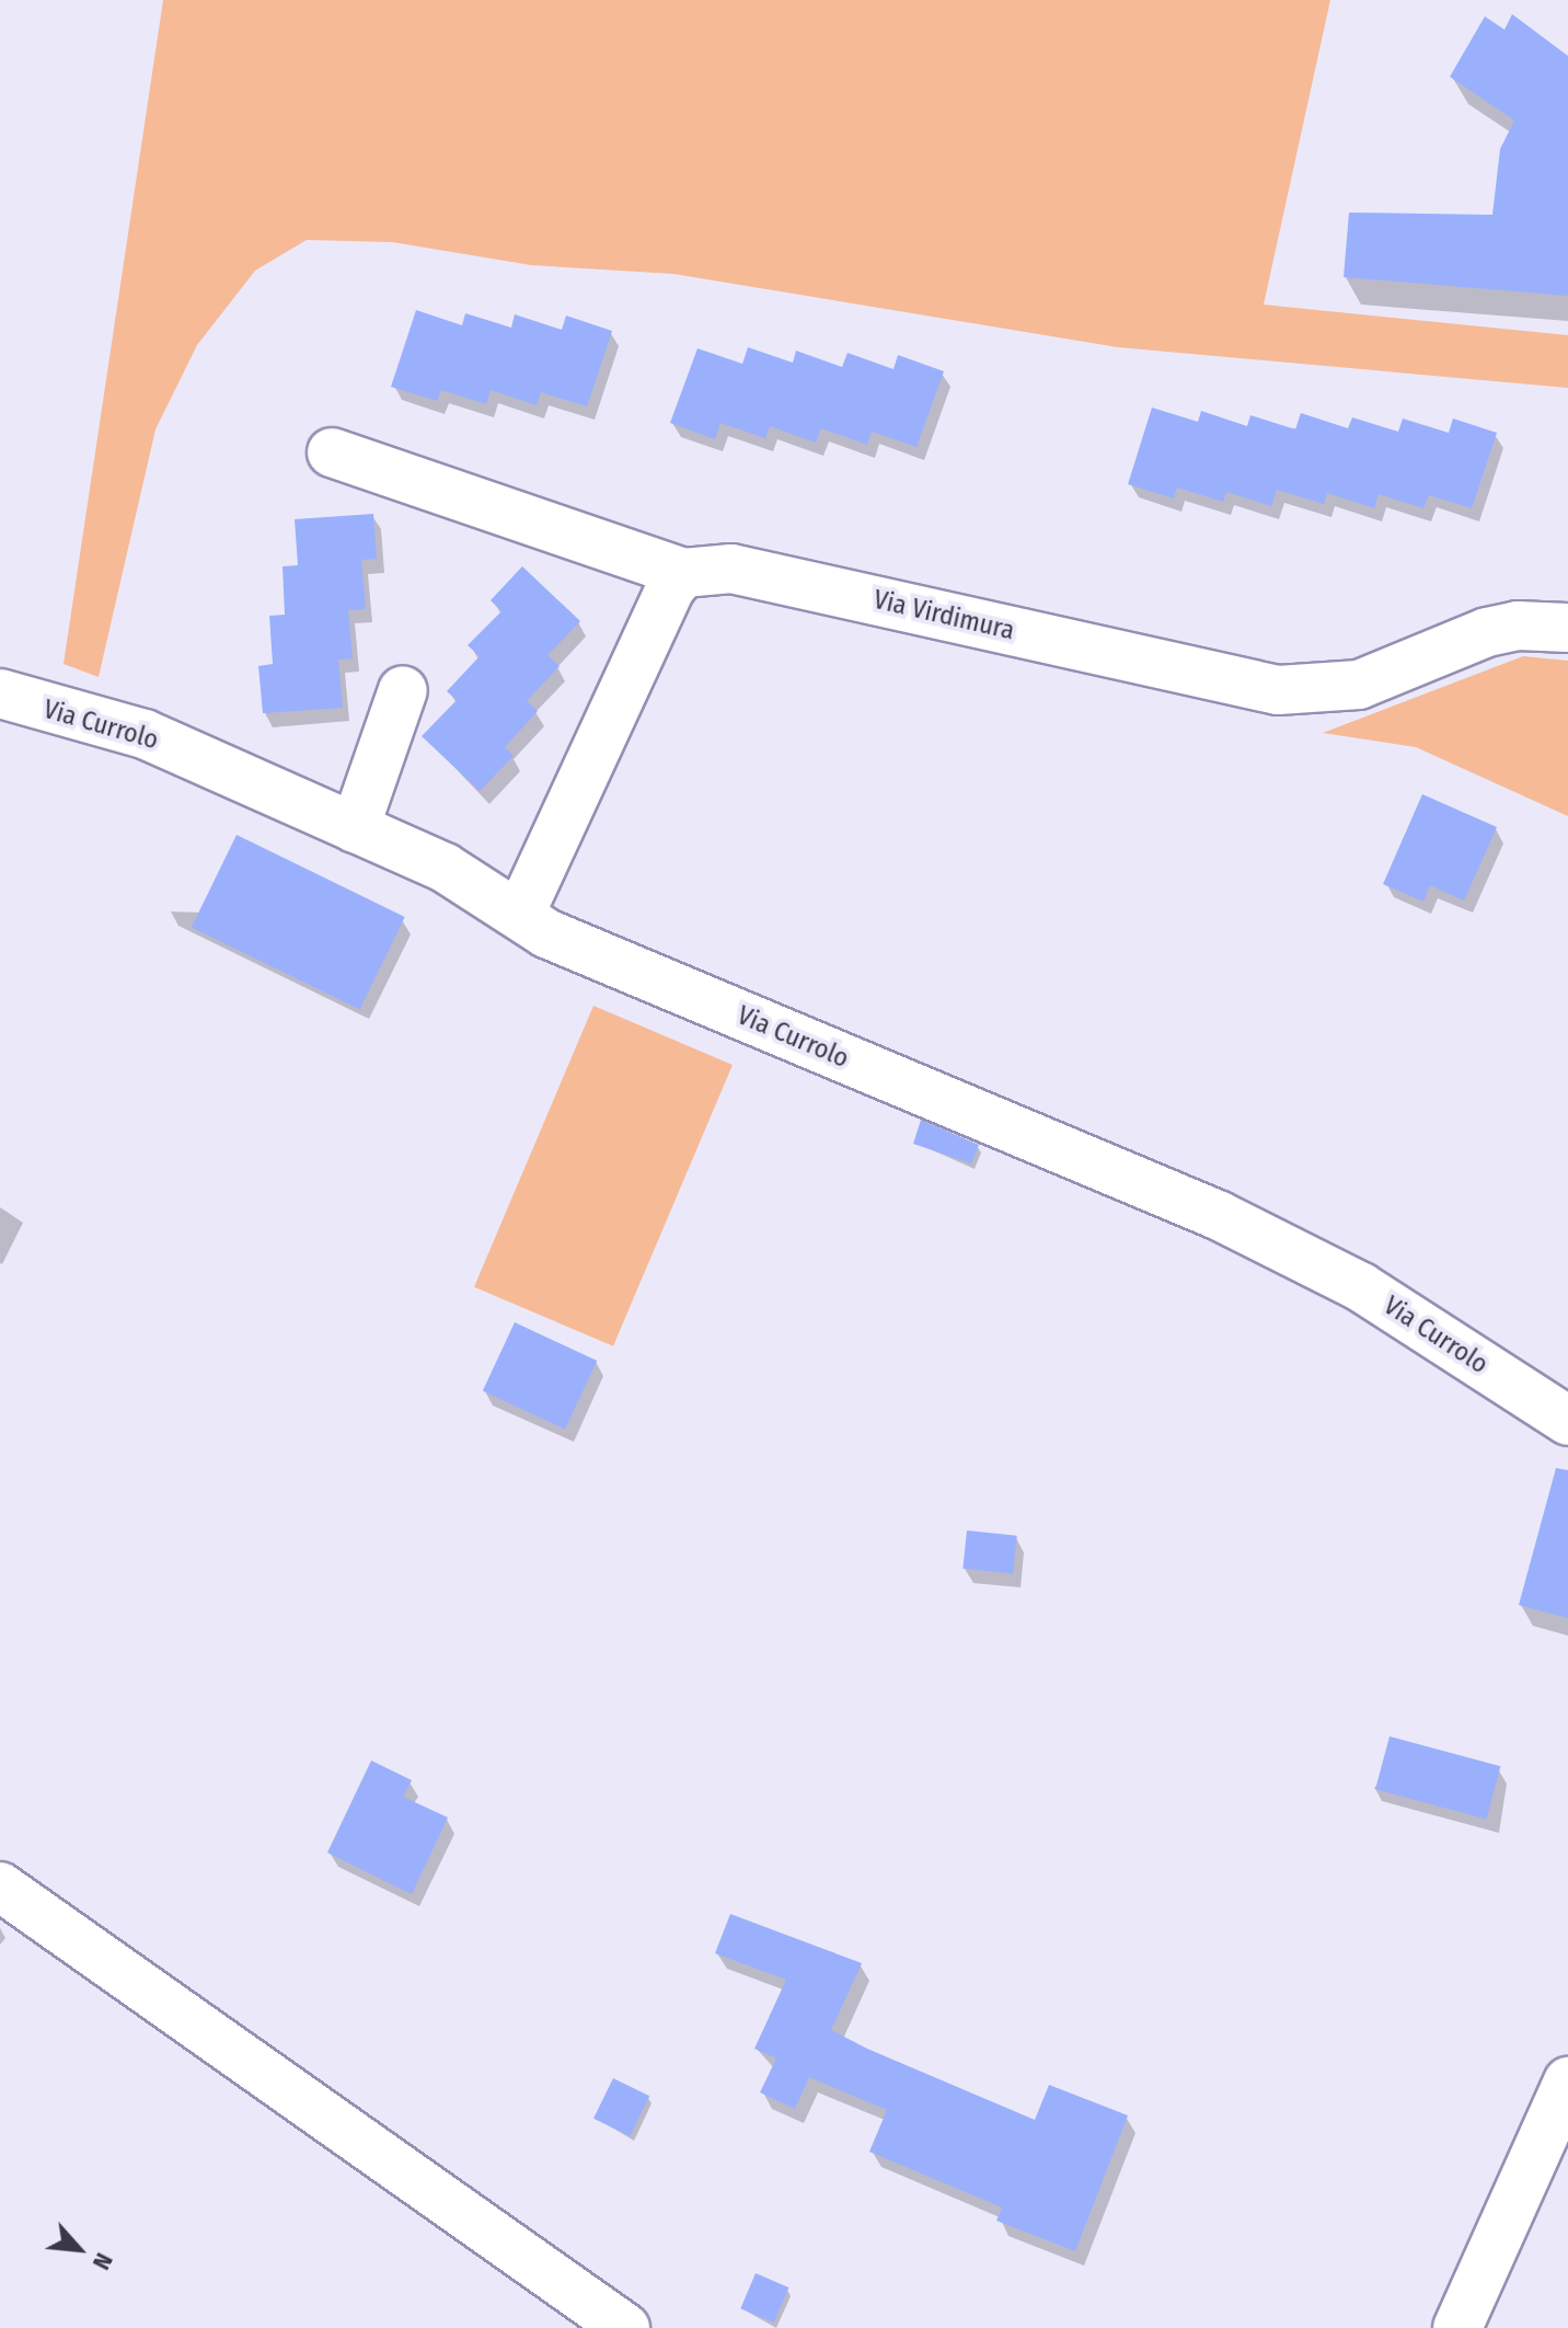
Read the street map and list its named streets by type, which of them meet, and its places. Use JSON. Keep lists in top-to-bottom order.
{
  "streets": {
    "street": ["Via Virdimura", "Via Currolo"]
  },
  "north": "bottom right"
}
